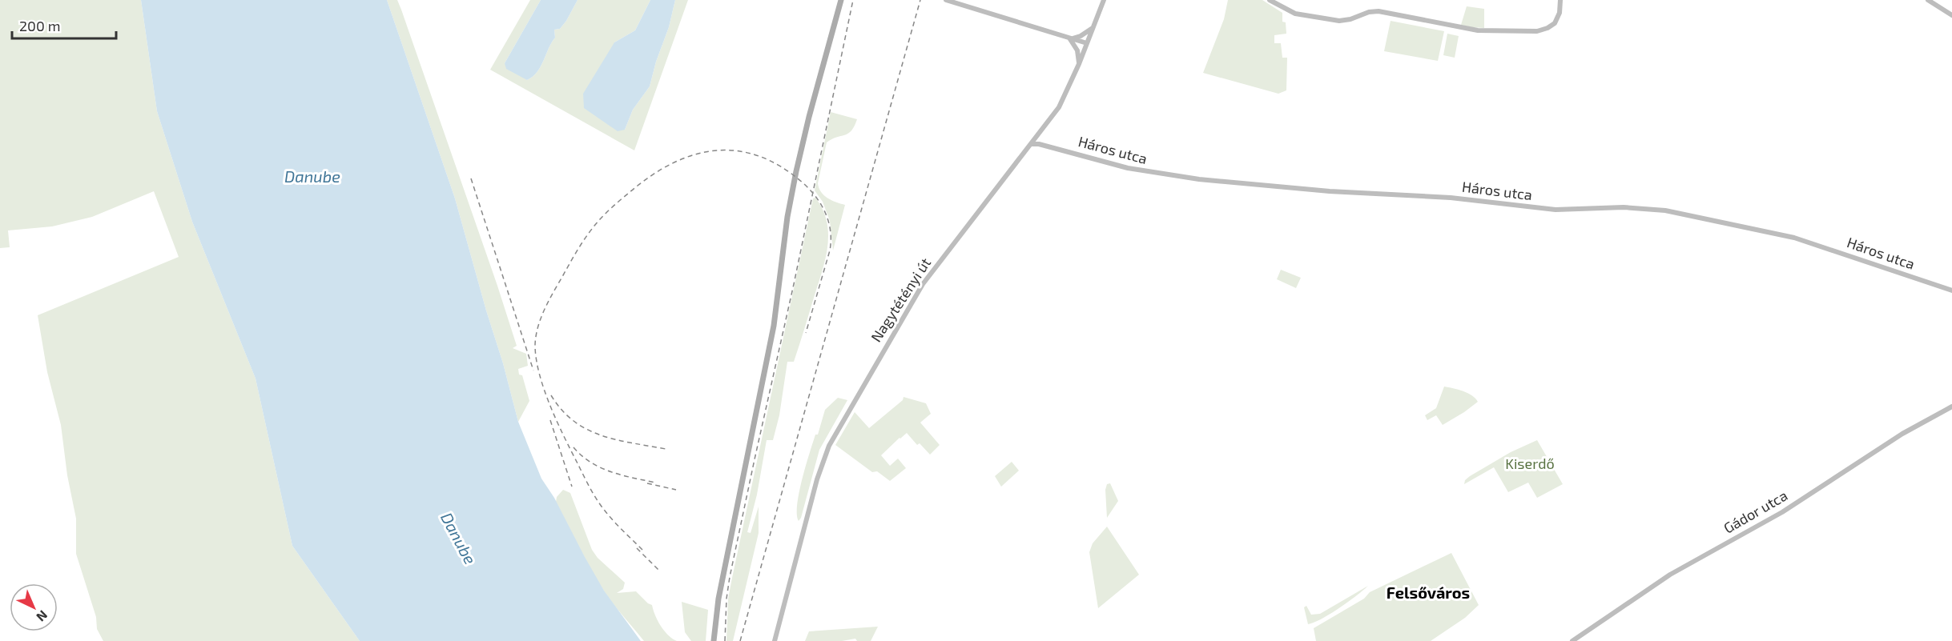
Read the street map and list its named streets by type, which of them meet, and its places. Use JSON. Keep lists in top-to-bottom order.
{
  "streets": {
    "street": ["Háros utca", "Nagytétényi út", "Gádor utca"]
  },
  "crossings": [
    ["Háros utca", "Nagytétényi út"]
  ],
  "districts": ["Felsőváros"],
  "water": ["Danube"],
  "parks": ["Kiserdő"],
  "scale_bar": "200 m",
  "north": "bottom right"
}
